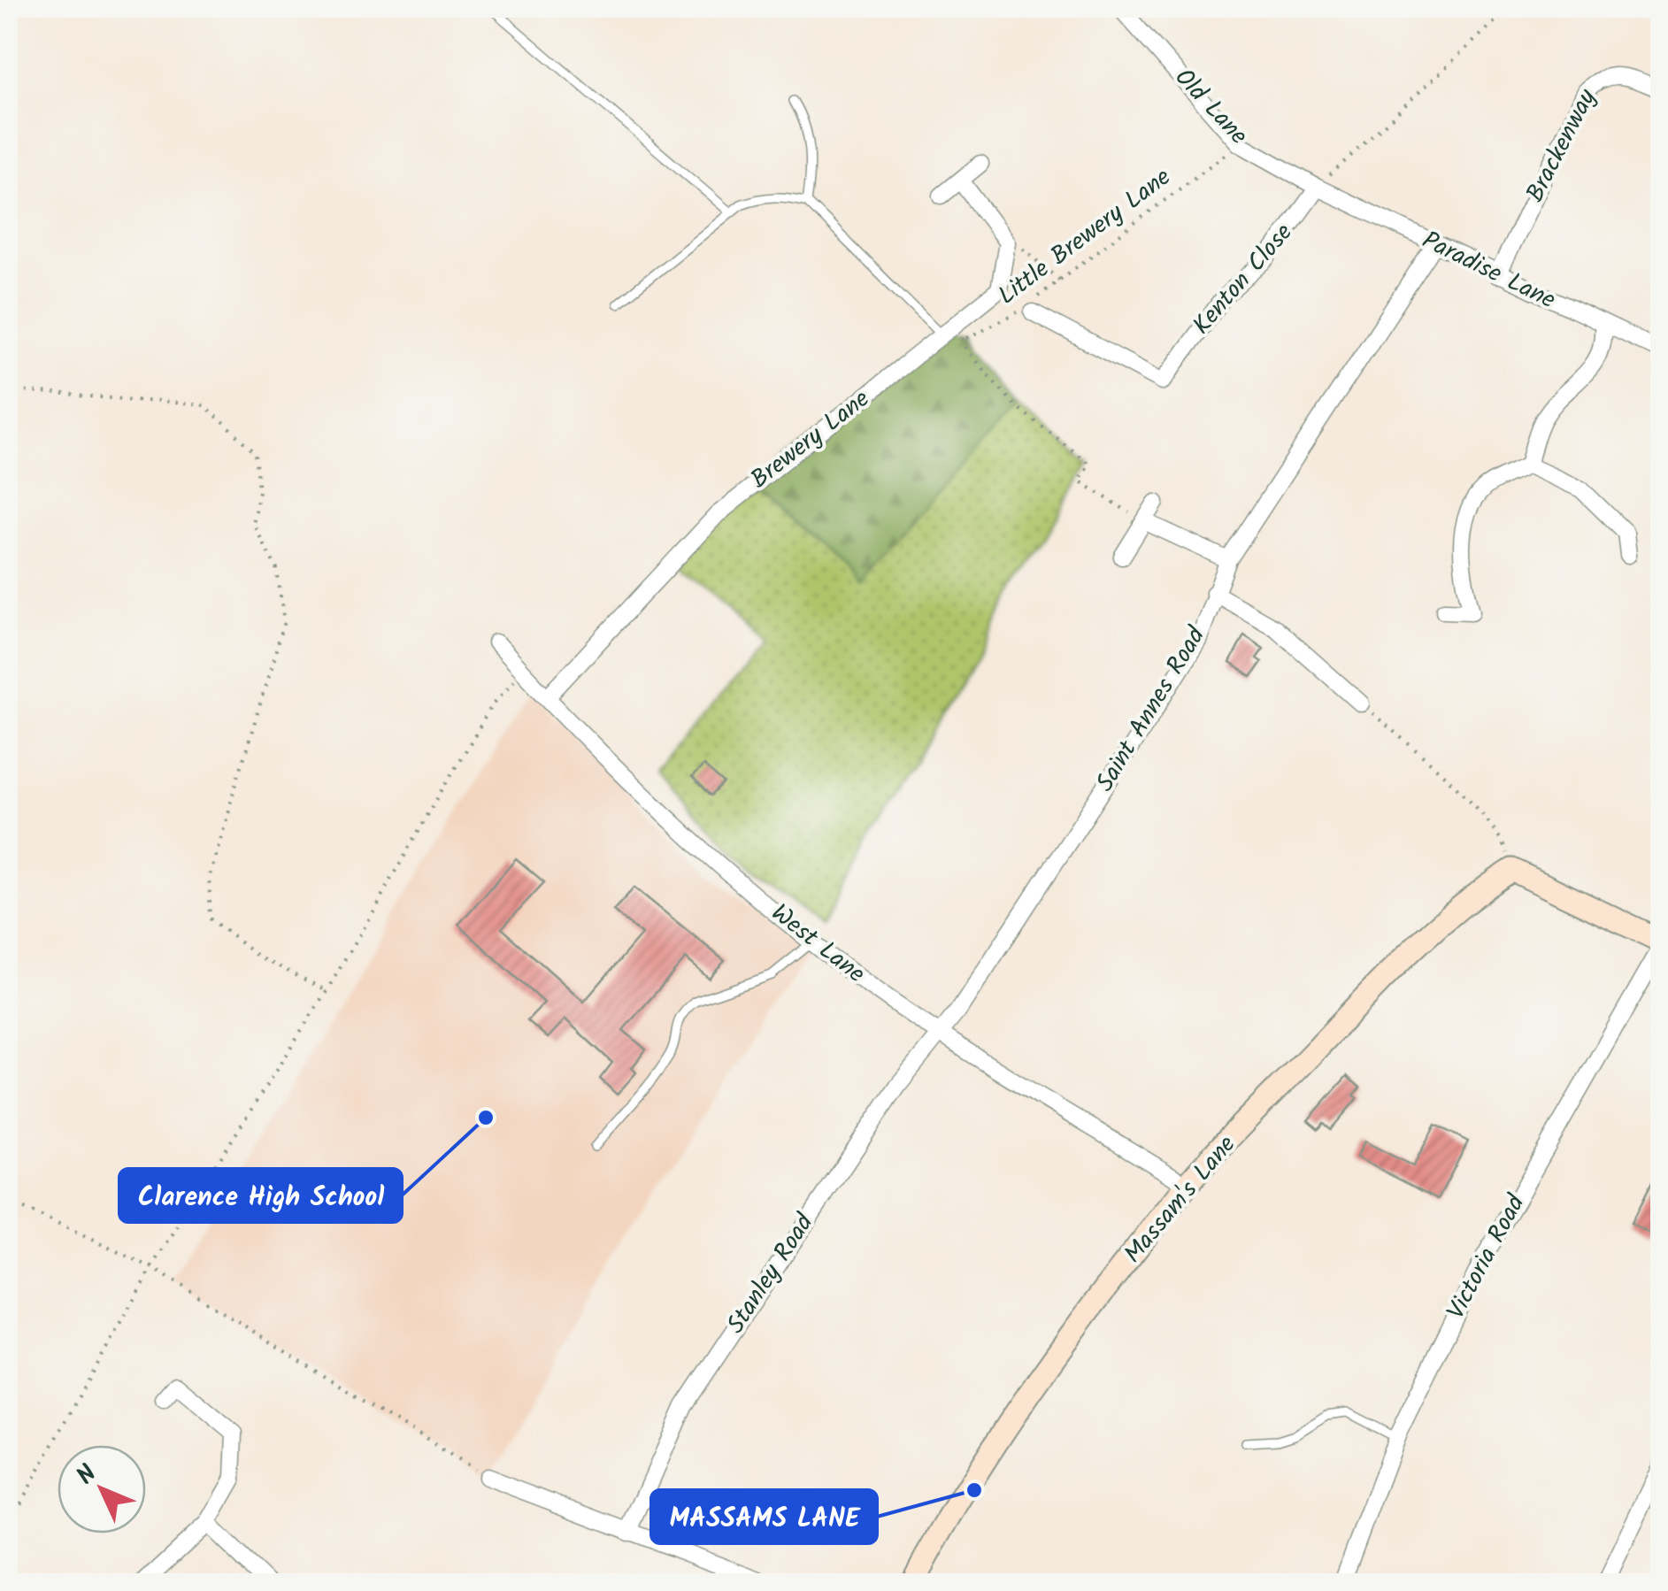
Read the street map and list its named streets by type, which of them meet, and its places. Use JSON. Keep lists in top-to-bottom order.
{
  "streets": {
    "street": [
      "Old Lane",
      "Brackenway",
      "Paradise Lane",
      "Kenton Close",
      "Brewery Lane",
      "Saint Annes Road",
      "West Lane",
      "Massam's Lane",
      "Victoria Road",
      "Stanley Road"
    ],
    "path": ["Little Brewery Lane"]
  },
  "crossings": [
    ["Old Lane", "Little Brewery Lane"],
    ["Old Lane", "Paradise Lane"],
    ["Old Lane", "Kenton Close"],
    ["Brackenway", "Paradise Lane"],
    ["Little Brewery Lane", "Kenton Close"],
    ["Little Brewery Lane", "Brewery Lane"],
    ["Paradise Lane", "Kenton Close"],
    ["Paradise Lane", "Saint Annes Road"],
    ["Brewery Lane", "West Lane"],
    ["Saint Annes Road", "West Lane"],
    ["Saint Annes Road", "Stanley Road"],
    ["West Lane", "Massam's Lane"],
    ["West Lane", "Stanley Road"]
  ],
  "places": ["Clarence High School", "MASSAMS LANE"],
  "north": "top left"
}
